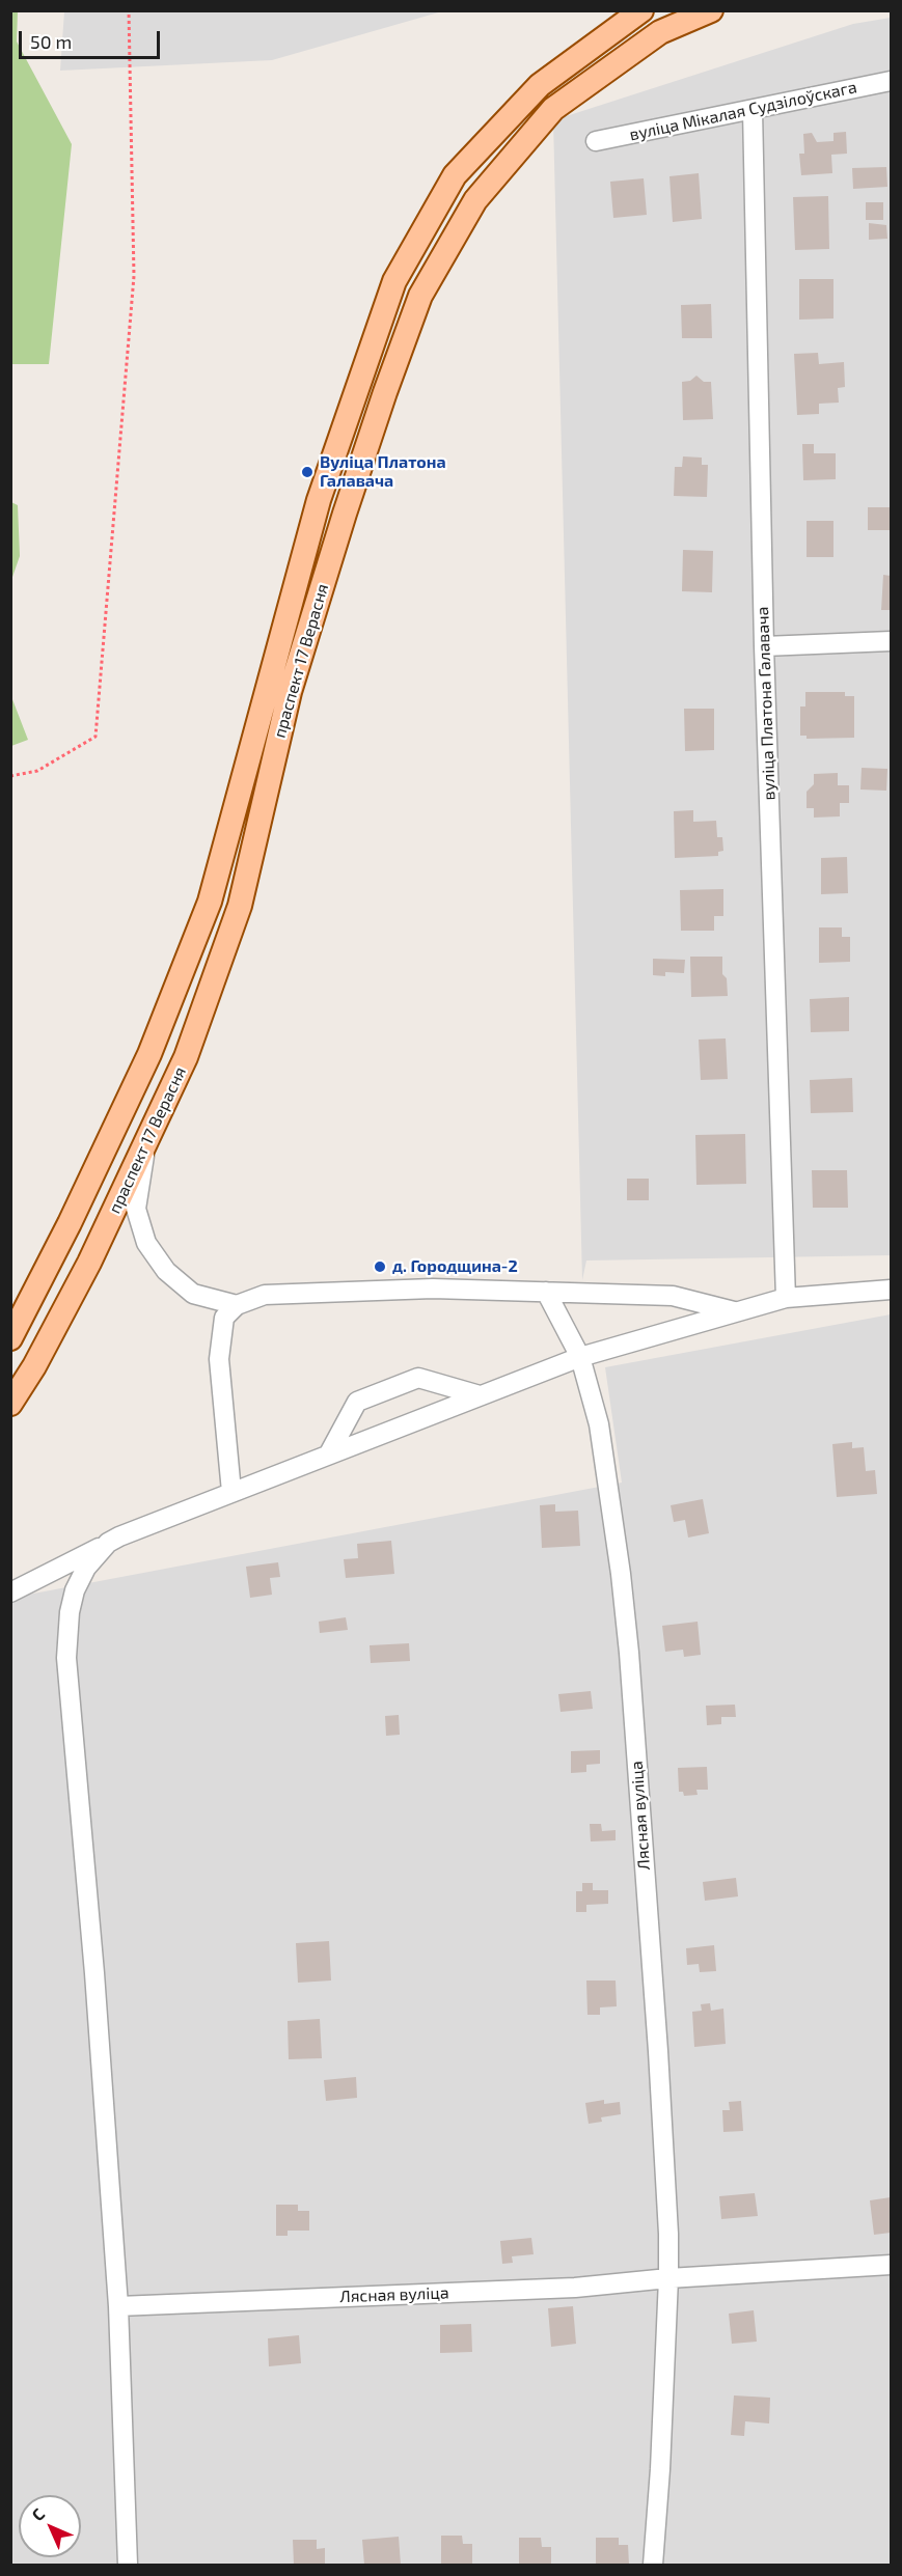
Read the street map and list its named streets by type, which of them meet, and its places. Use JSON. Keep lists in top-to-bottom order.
{
  "streets": {
    "main road": ["праспект 17 Верасня"],
    "street": ["вуліца Мікалая Судзілоўскага", "вуліца Платона Галавача", "Лясная вуліца"]
  },
  "crossings": [
    ["вуліца Мікалая Судзілоўскага", "вуліца Платона Галавача"]
  ],
  "places": ["Вуліца Платона Галавача", "д. Городщина-2"],
  "scale_bar": "50 m",
  "north": "top left"
}
